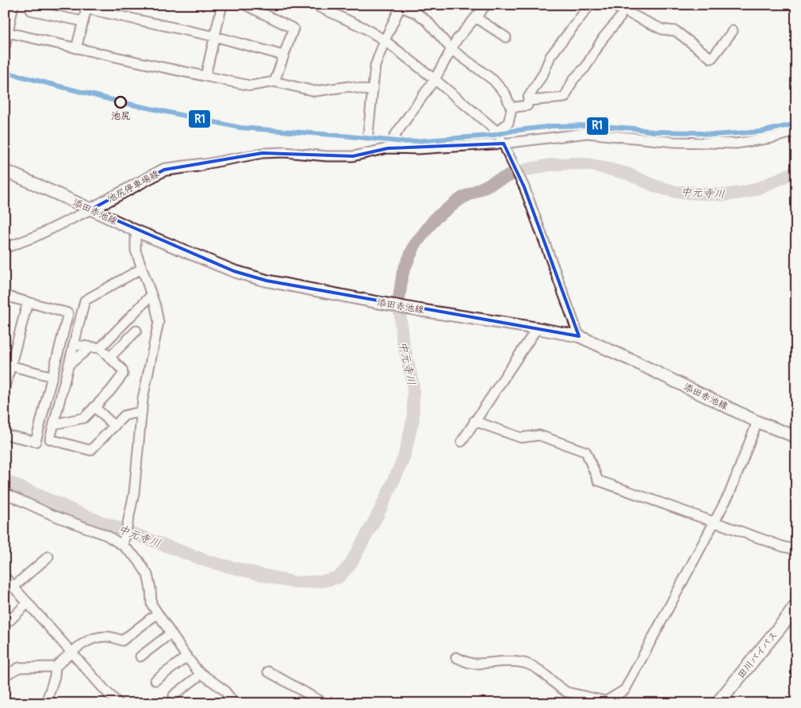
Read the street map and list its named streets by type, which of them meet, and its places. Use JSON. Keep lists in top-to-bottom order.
{
  "streets": {
    "highway": ["田川バイパス"],
    "main road": ["池尻停車場線", "添田赤池線"]
  },
  "crossings": [
    ["池尻停車場線", "添田赤池線"]
  ],
  "water": ["中元寺川"],
  "places": ["池尻"],
  "lines": ["transit line R1"]
}
